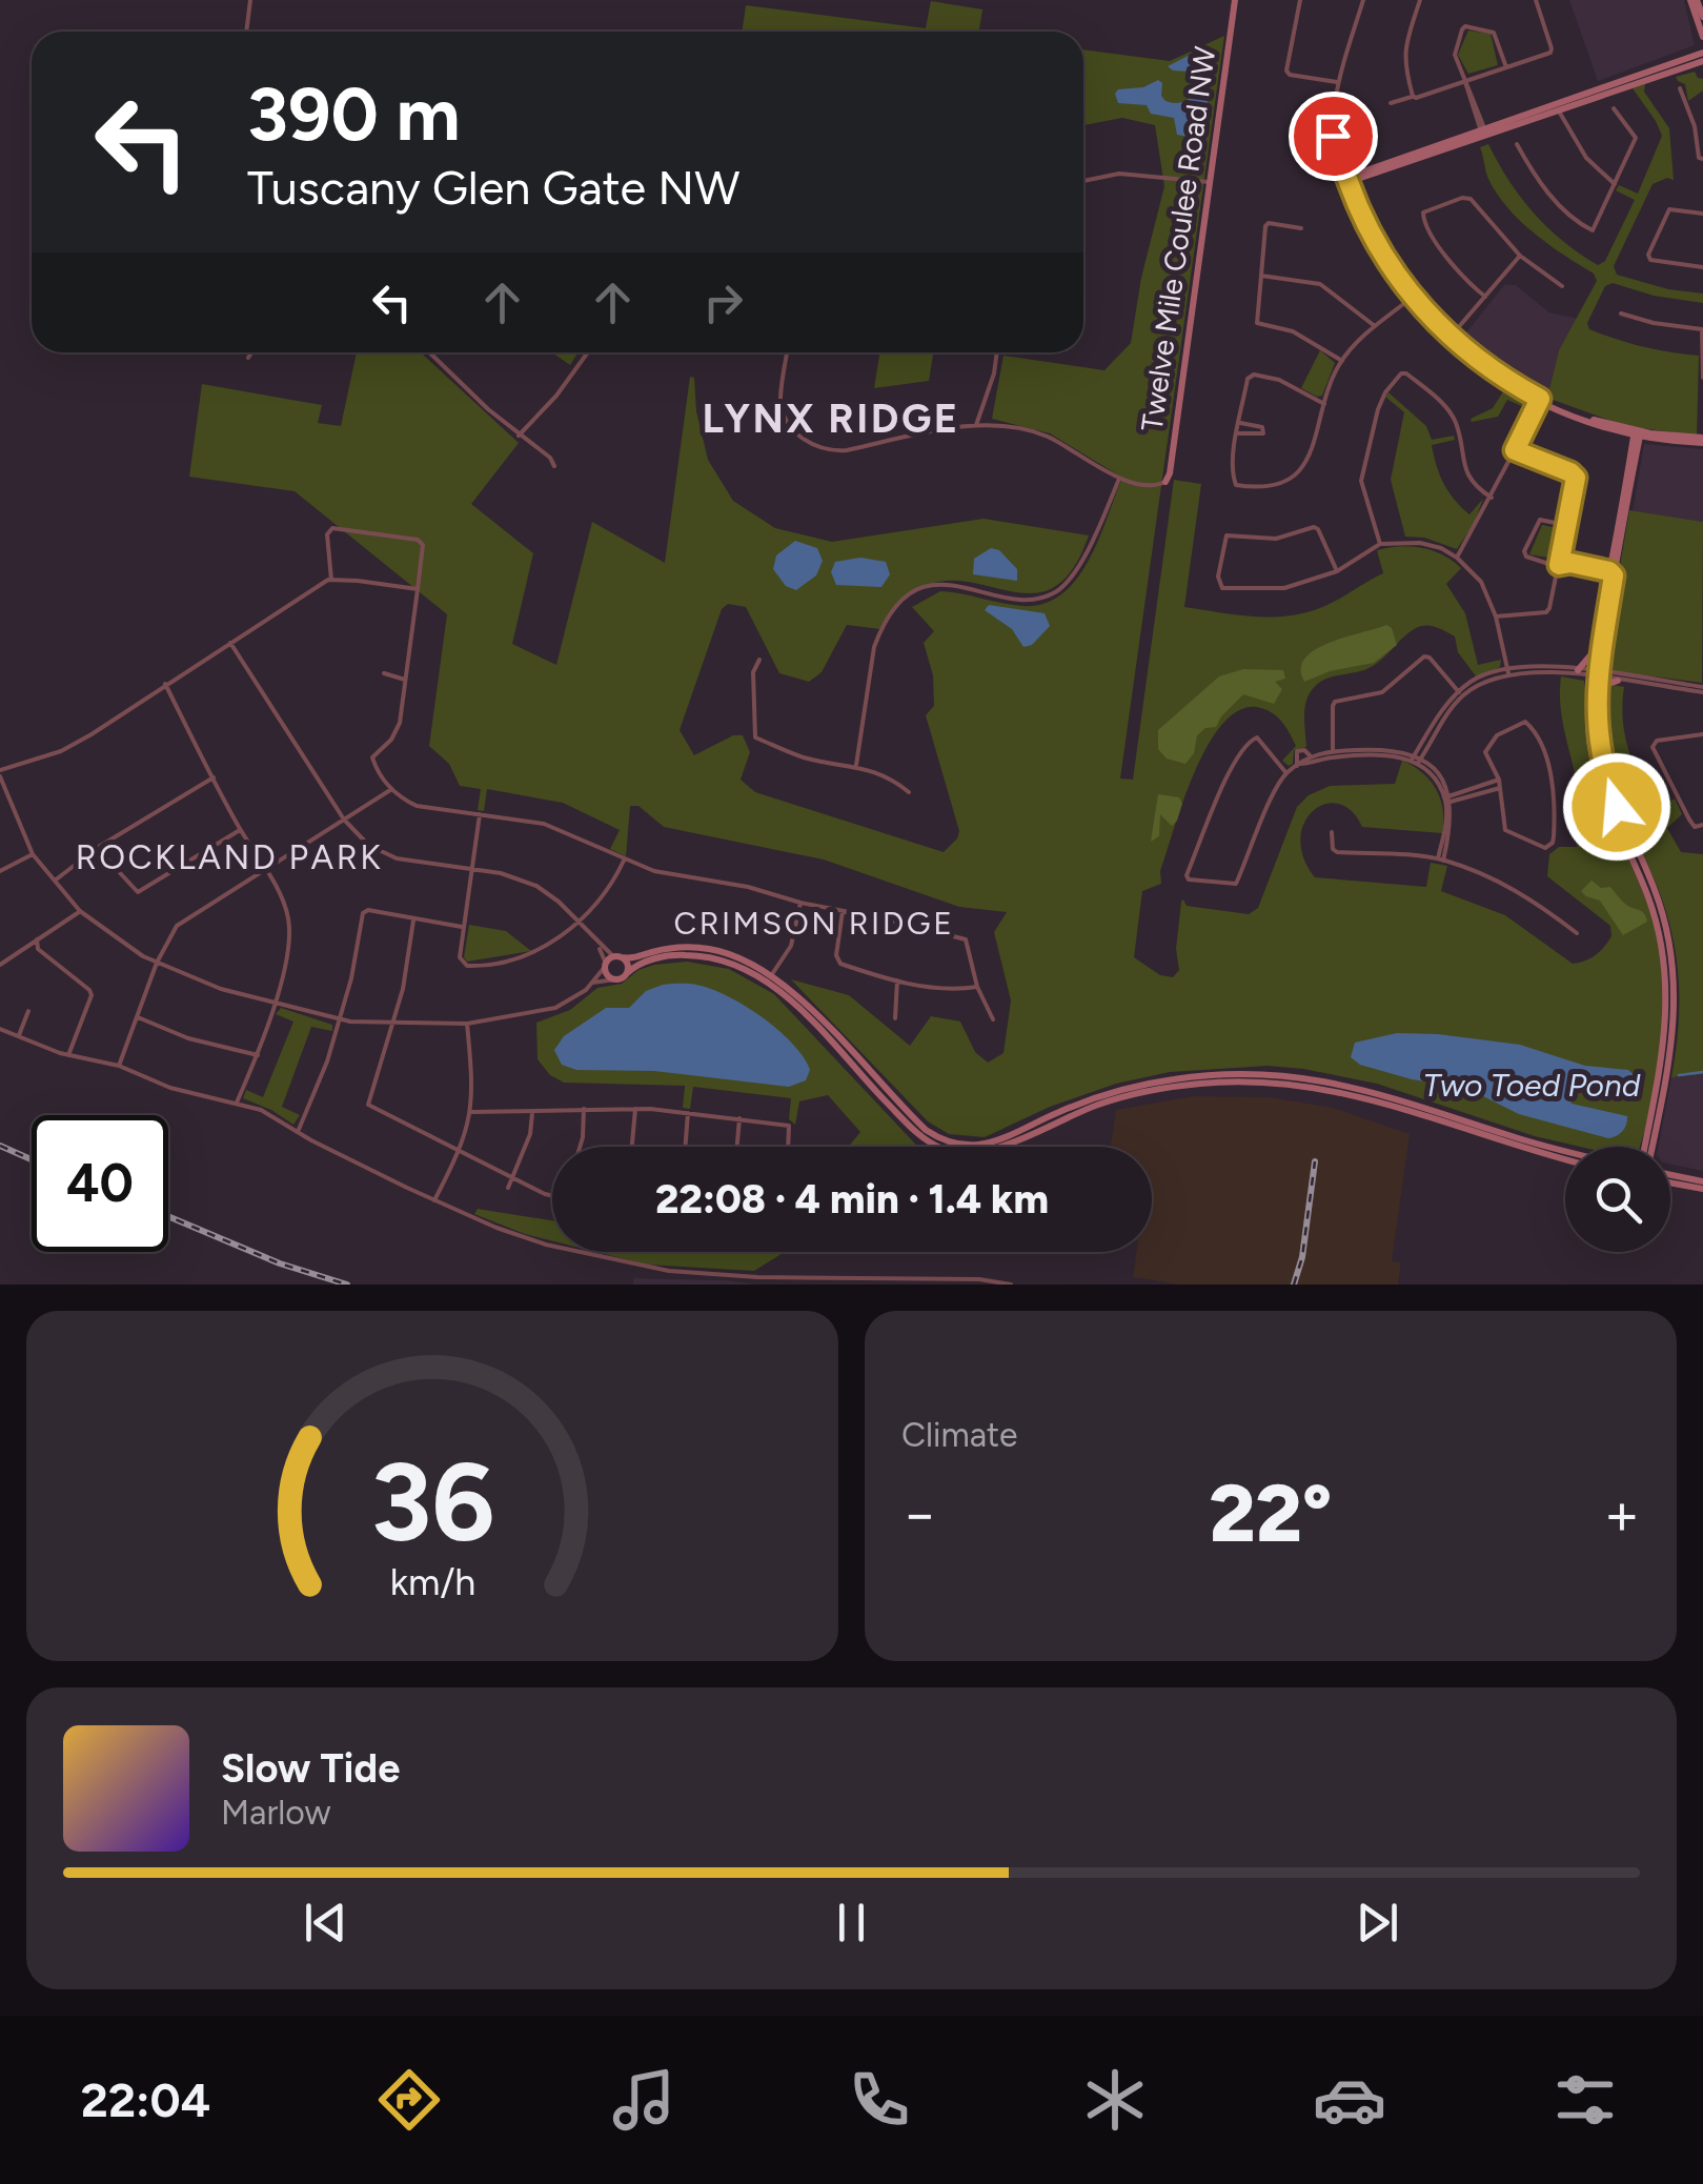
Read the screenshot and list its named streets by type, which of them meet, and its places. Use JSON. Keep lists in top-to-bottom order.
{
  "streets": {
    "street": ["Twelve Mile Coulee Road NW"]
  },
  "districts": ["LYNX RIDGE", "ROCKLAND PARK", "CRIMSON RIDGE"],
  "water": ["Two Toed Pond"],
  "page": {
    "turn": ["390 m", "Tuscany Glen Gate NW"],
    "limit": "40",
    "trip": "22:08 · 4 min · 1.4 km",
    "tile": "Climate",
    "heat": ["−", "22°", "+"],
    "song": ["Slow Tide", "Marlow"],
    "tabs": "22:04",
    "gauge": ["36", "km/h"]
  }
}
